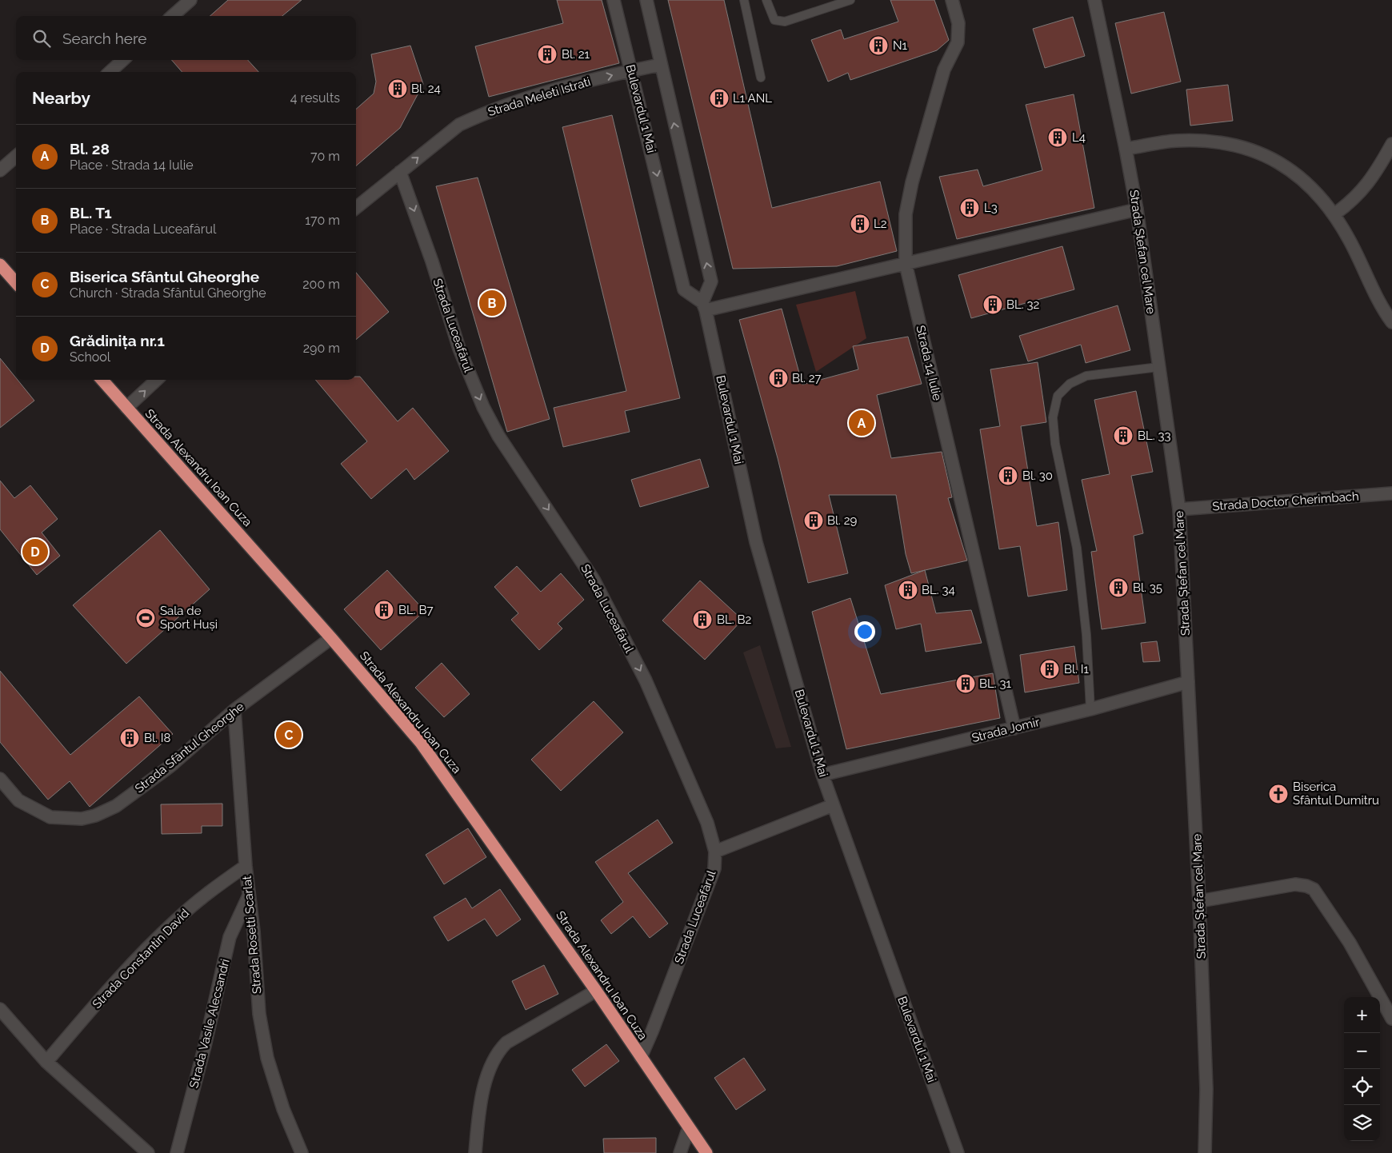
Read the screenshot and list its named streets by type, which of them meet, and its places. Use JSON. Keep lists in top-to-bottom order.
{
  "streets": {
    "highway": ["Strada Alexandru Ioan Cuza"],
    "street": [
      "Strada Meleti Istrati",
      "Bulevardul 1 Mai",
      "Strada Ștefan cel Mare",
      "Strada Luceafărul",
      "Strada 14 Iulie",
      "Strada Doctor Cherimbach",
      "Strada Jomir",
      "Strada Sfântul Gheorghe",
      "Strada Rosetti Scarlat",
      "Strada Constantin David",
      "Strada Vasile Alecsandri"
    ]
  },
  "crossings": [
    ["Strada Meleti Istrati", "Bulevardul 1 Mai"],
    ["Strada Meleti Istrati", "Strada Luceafărul"],
    ["Bulevardul 1 Mai", "Strada Jomir"],
    ["Strada Ștefan cel Mare", "Strada Doctor Cherimbach"],
    ["Strada Ștefan cel Mare", "Strada Jomir"],
    ["Strada Luceafărul", "Strada Alexandru Ioan Cuza"],
    ["Strada 14 Iulie", "Strada Jomir"],
    ["Strada Alexandru Ioan Cuza", "Strada Sfântul Gheorghe"],
    ["Strada Sfântul Gheorghe", "Strada Rosetti Scarlat"],
    ["Strada Rosetti Scarlat", "Strada Constantin David"],
    ["Strada Rosetti Scarlat", "Strada Vasile Alecsandri"]
  ],
  "one_way": ["Strada Meleti Istrati", "Strada Luceafărul"],
  "places": {
    "building": [
      "N1",
      "Bl. 21",
      "Bl. 24",
      "L1 ANL",
      "L4",
      "L3",
      "L2",
      "BL. 32",
      "Bl. 27",
      "BL. 33",
      "Bl. 30",
      "Bl. 29",
      "Bl. 35",
      "BL. 34",
      "BL. B7",
      "BL. B2",
      "Bl. I1",
      "BL. 31",
      "Bl. I8"
    ],
    "sports": ["Sala de Sport Huși"],
    "church": ["Biserica Sfântul Dumitru"]
  },
  "page": {
    "search": "Search here",
    "heading": ["Nearby", "4 results"],
    "list": [
      {
        "mark": "A",
        "name": "Bl. 28",
        "note": "Place · Strada 14 Iulie",
        "value": "70 m"
      },
      {
        "mark": "B",
        "name": "BL. T1",
        "note": "Place · Strada Luceafărul",
        "value": "170 m"
      },
      {
        "mark": "C",
        "name": "Biserica Sfântul Gheorghe",
        "note": "Church · Strada Sfântul Gheorghe",
        "value": "200 m"
      },
      {
        "mark": "D",
        "name": "Grădinița nr.1",
        "note": "School",
        "value": "290 m"
      }
    ],
    "pins": [
      "B",
      "A",
      "D",
      "C"
    ],
    "map_buttons": ["+", "−"]
  }
}
